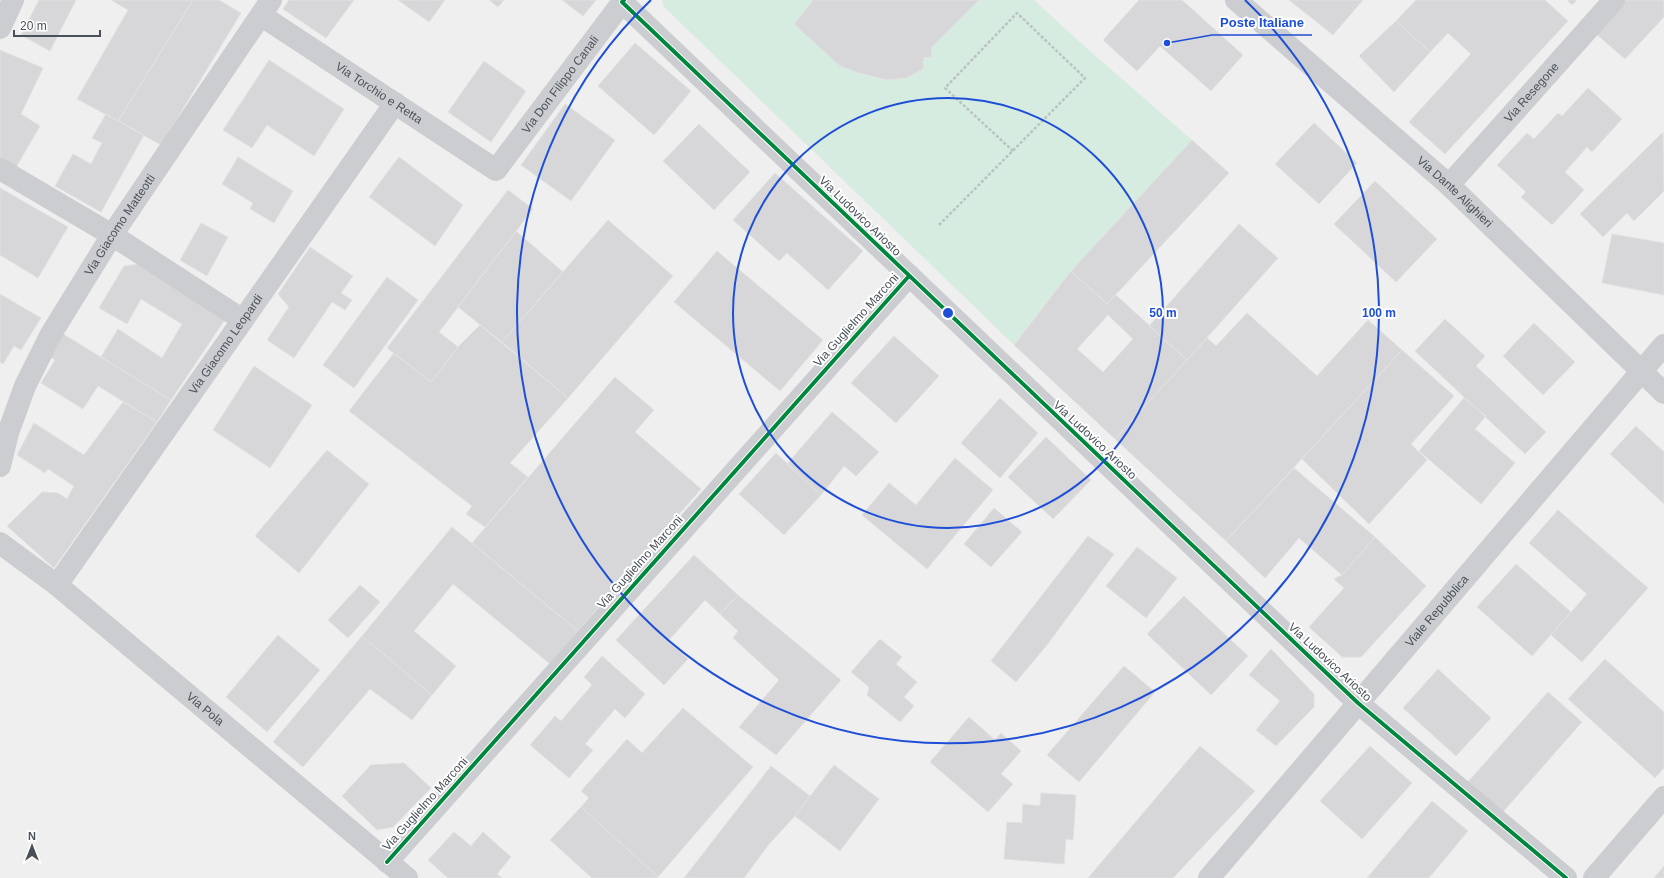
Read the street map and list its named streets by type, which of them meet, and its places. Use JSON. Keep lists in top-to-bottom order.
{
  "streets": {
    "street": [
      "Via Don Filippo Canali",
      "Via Torchio e Retta",
      "Via Resegone",
      "Via Dante Alighieri",
      "Via Ludovico Ariosto",
      "Via Giacomo Matteotti",
      "Via Guglielmo Marconi",
      "Via Giacomo Leopardi",
      "Viale Repubblica",
      "Via Pola"
    ]
  },
  "crossings": [
    ["Via Don Filippo Canali", "Via Torchio e Retta"],
    ["Via Don Filippo Canali", "Via Ludovico Ariosto"],
    ["Via Torchio e Retta", "Via Giacomo Matteotti"],
    ["Via Torchio e Retta", "Via Giacomo Leopardi"],
    ["Via Resegone", "Via Dante Alighieri"],
    ["Via Dante Alighieri", "Viale Repubblica"],
    ["Via Ludovico Ariosto", "Via Guglielmo Marconi"],
    ["Via Ludovico Ariosto", "Viale Repubblica"],
    ["Via Guglielmo Marconi", "Via Pola"],
    ["Via Giacomo Leopardi", "Via Pola"]
  ],
  "places": ["Poste Italiane"],
  "scale_bar": "20 m",
  "north": "top",
  "rings": ["50 m", "100 m"]
}
